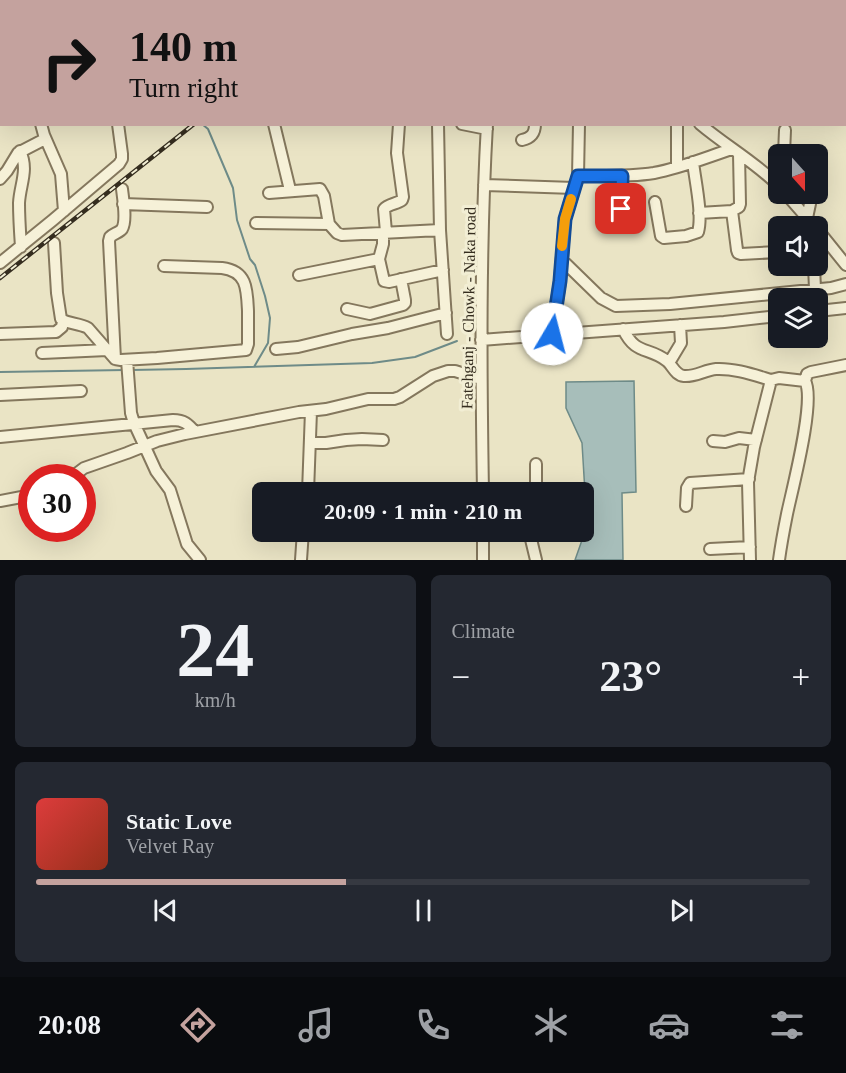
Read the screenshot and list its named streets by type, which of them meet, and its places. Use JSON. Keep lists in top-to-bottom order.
{
  "streets": {
    "street": ["Fatehganj - Chowk - Naka road"]
  },
  "north": "bottom",
  "page": {
    "turn": ["140 m", "Turn right"],
    "limit": "30",
    "trip": "20:09 · 1 min · 210 m",
    "tile": [
      ["24", "km/h"],
      "Climate"
    ],
    "heat": ["−", "23°", "+"],
    "song": ["Static Love", "Velvet Ray"],
    "tabs": "20:08"
  }
}
